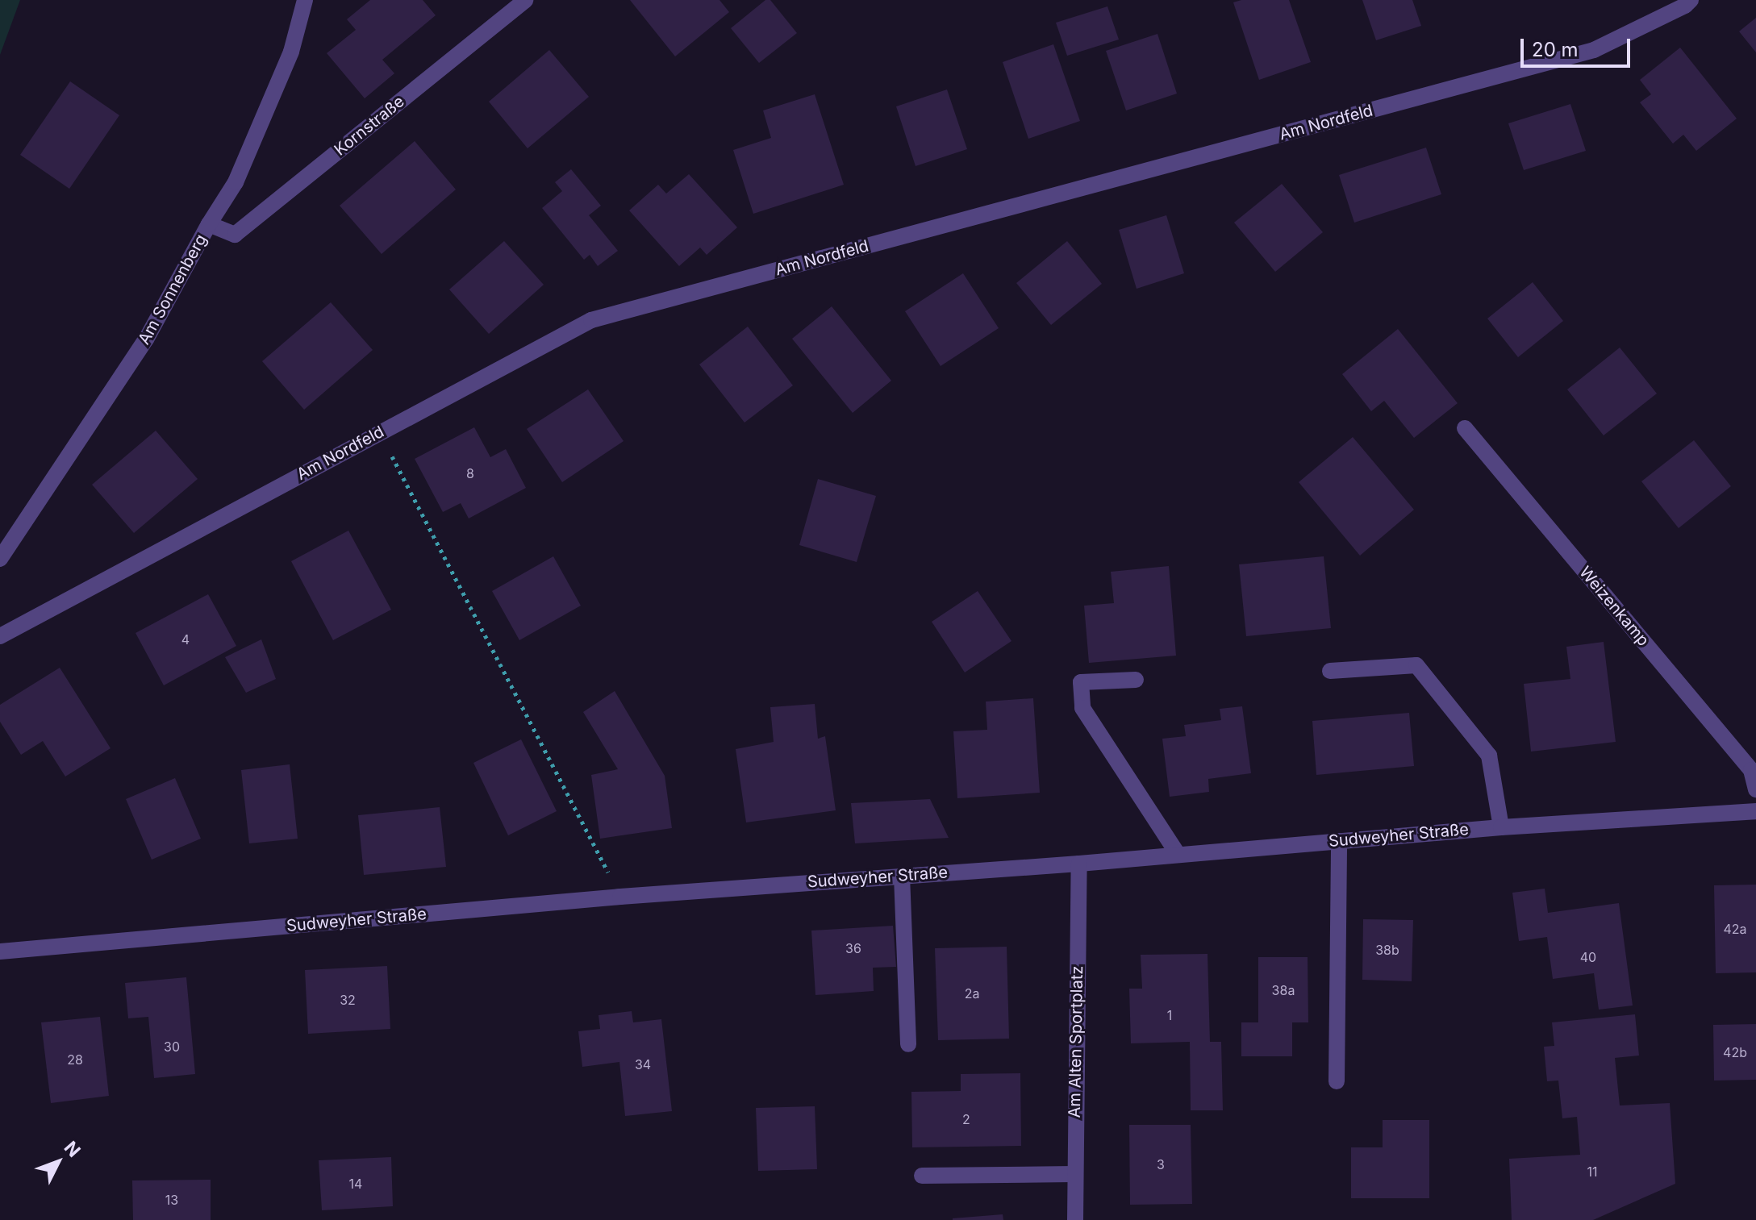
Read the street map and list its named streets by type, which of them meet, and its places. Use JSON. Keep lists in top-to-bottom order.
{
  "streets": {
    "street": [
      "Am Nordfeld",
      "Kornstraße",
      "Am Sonnenberg",
      "Weizenkamp",
      "Sudweyher Straße",
      "Am Alten Sportplatz"
    ]
  },
  "crossings": [
    ["Kornstraße", "Am Sonnenberg"],
    ["Sudweyher Straße", "Am Alten Sportplatz"]
  ],
  "house_numbers": [
    "8",
    "4",
    "42a",
    "36",
    "38b",
    "40",
    "38a",
    "2a",
    "32",
    "1",
    "30",
    "42b",
    "28",
    "34",
    "2",
    "3",
    "11",
    "14",
    "13"
  ],
  "scale_bar": "20 m",
  "north": "top right"
}
